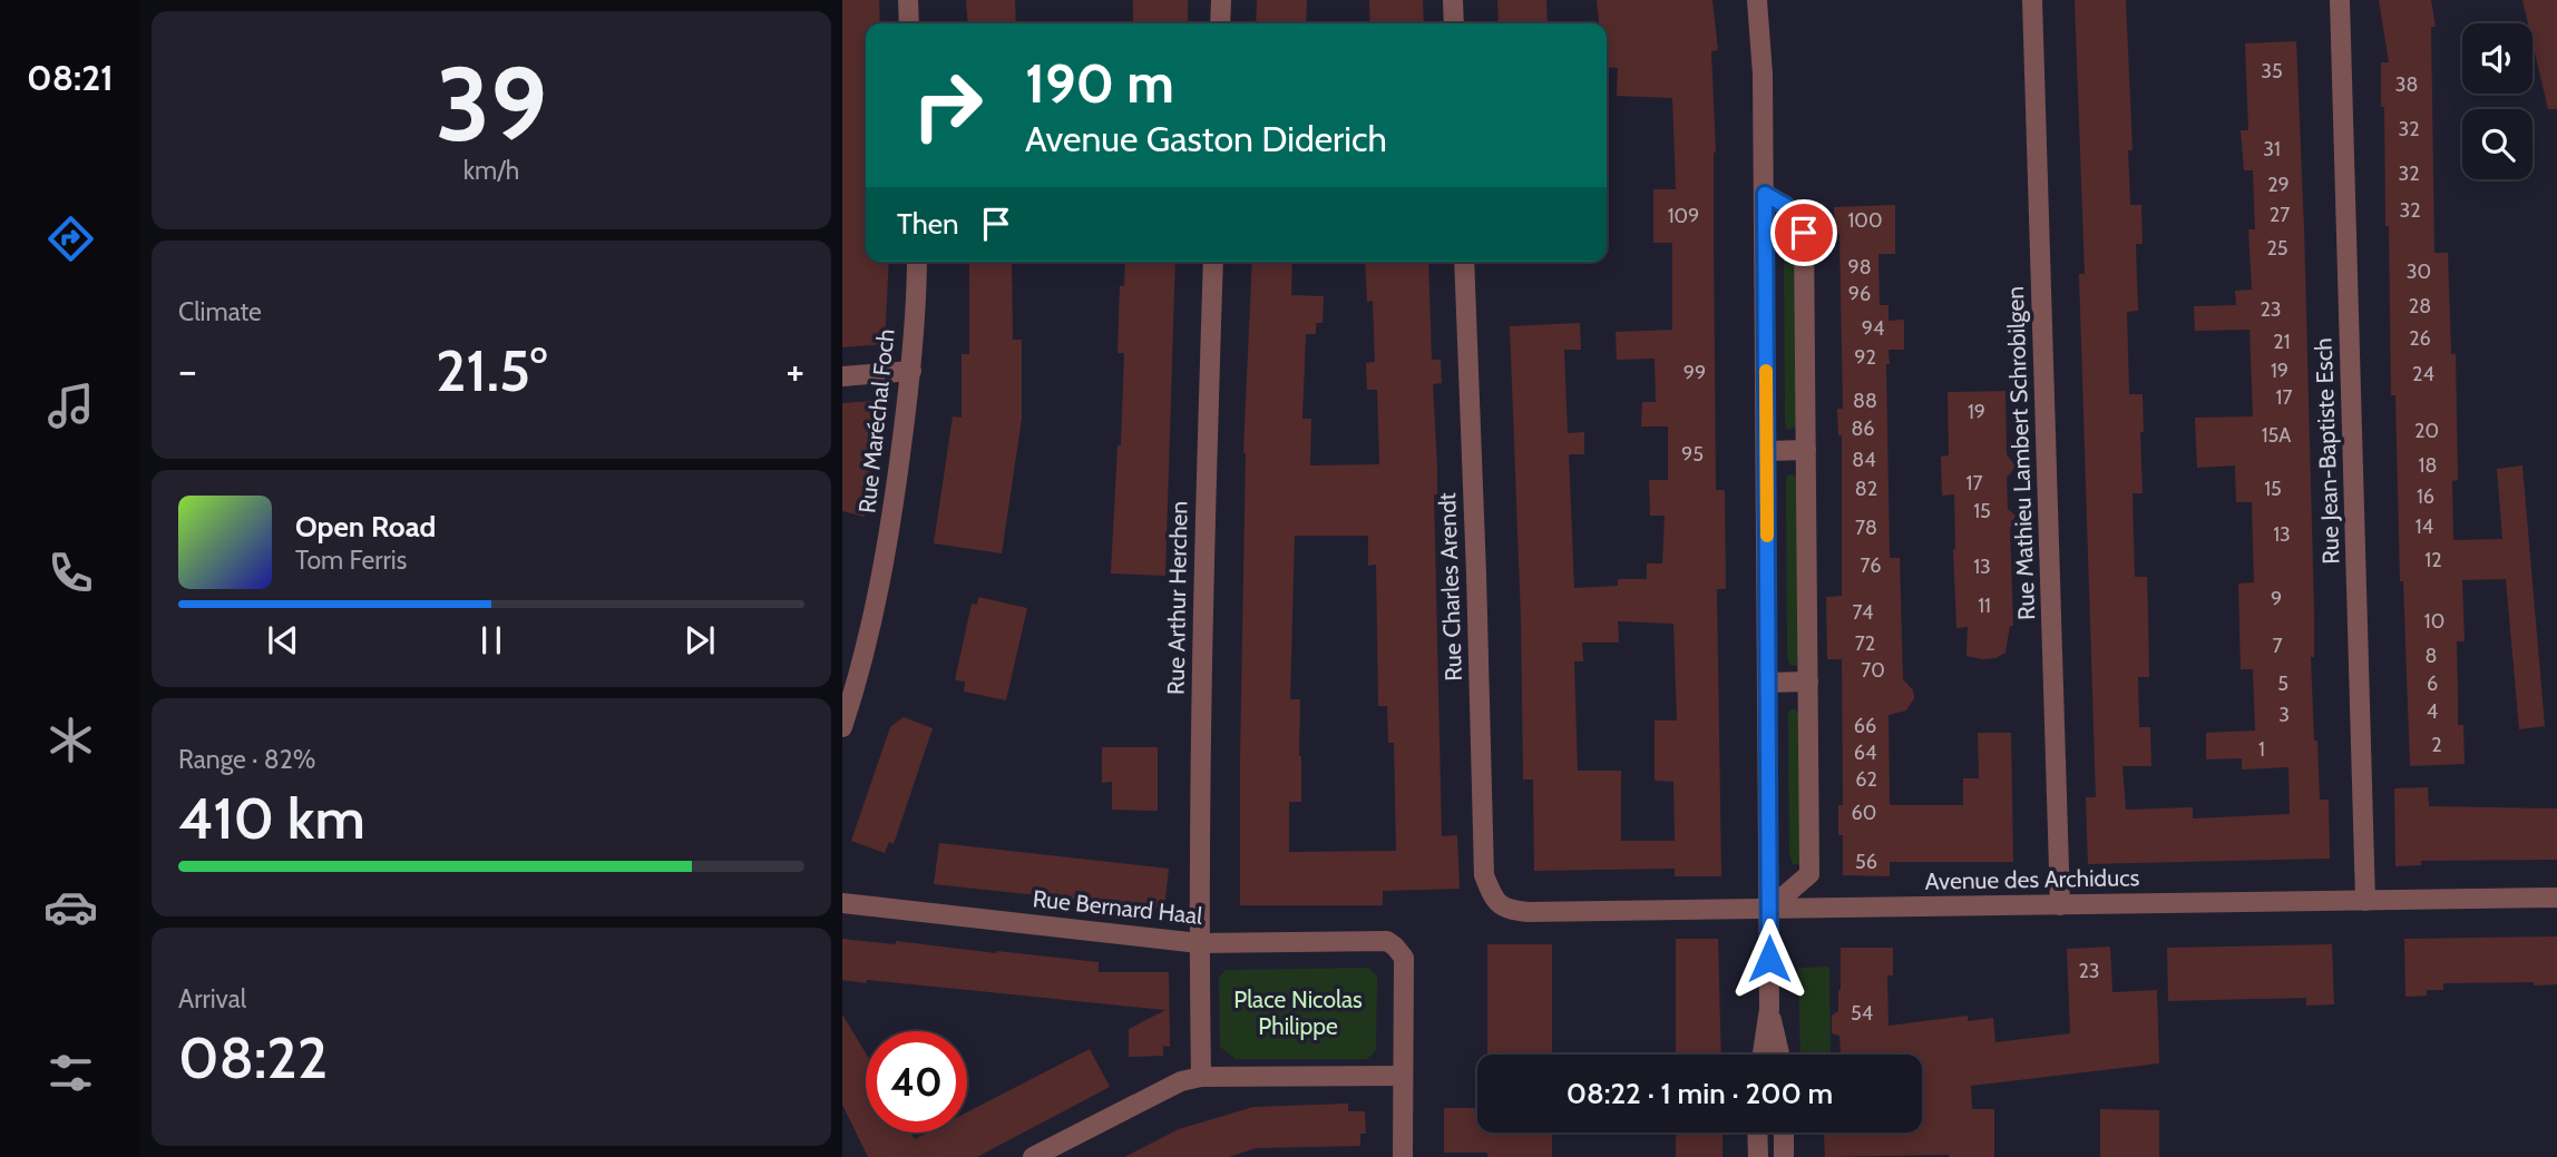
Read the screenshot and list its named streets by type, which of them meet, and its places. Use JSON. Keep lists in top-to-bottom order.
{
  "streets": {
    "street": [
      "Rue Maréchal Foch",
      "Rue Jean-Baptiste Esch",
      "Rue Mathieu Lambert Schrobilgen",
      "Rue Charles Arendt",
      "Rue Arthur Herchen",
      "Avenue des Archiducs",
      "Rue Bernard Haal"
    ]
  },
  "crossings": [
    ["Rue Jean-Baptiste Esch", "Avenue des Archiducs"],
    ["Rue Mathieu Lambert Schrobilgen", "Avenue des Archiducs"],
    ["Rue Charles Arendt", "Avenue des Archiducs"],
    ["Rue Arthur Herchen", "Rue Bernard Haal"]
  ],
  "parks": ["Place Nicolas Philippe"],
  "house_numbers": [
    "35",
    "38",
    "32",
    "31",
    "32",
    "29",
    "32",
    "27",
    "109",
    "100",
    "25",
    "98",
    "30",
    "96",
    "28",
    "23",
    "94",
    "26",
    "21",
    "92",
    "19",
    "99",
    "24",
    "17",
    "88",
    "19",
    "86",
    "20",
    "15A",
    "95",
    "84",
    "18",
    "17",
    "82",
    "15",
    "16",
    "15",
    "14",
    "78",
    "13",
    "12",
    "76",
    "13",
    "9",
    "11",
    "74",
    "10",
    "72",
    "7",
    "8",
    "70",
    "5",
    "6",
    "4",
    "3",
    "66",
    "2",
    "1",
    "64",
    "62",
    "60",
    "56",
    "23",
    "54"
  ],
  "page": {
    "tabs": "08:21",
    "tile": [
      ["39", "km/h"],
      "Climate",
      ["Range · 82%", "410 km"],
      ["Arrival", "08:22"]
    ],
    "turn": ["190 m", "Avenue Gaston Diderich"],
    "then": "Then",
    "heat": ["−", "21.5°", "+"],
    "song": ["Open Road", "Tom Ferris"],
    "limit": "40",
    "trip": "08:22 · 1 min · 200 m"
  }
}
